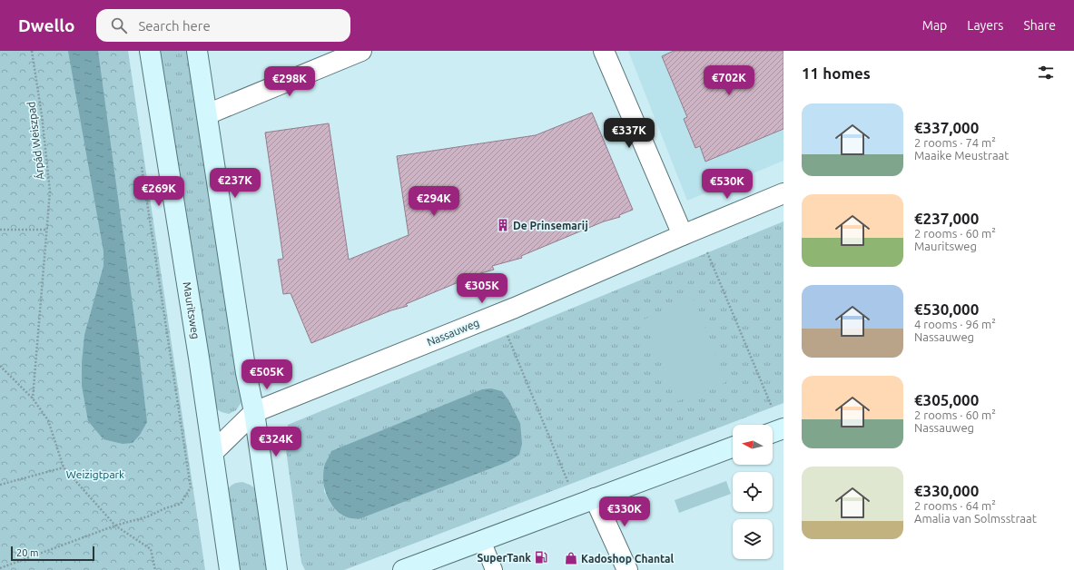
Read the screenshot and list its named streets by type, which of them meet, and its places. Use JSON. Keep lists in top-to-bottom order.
{
  "streets": {
    "street": ["Mauritsweg", "Nassauweg"],
    "path": ["Árpád Weiszpad"]
  },
  "crossings": [
    ["Mauritsweg", "Nassauweg"]
  ],
  "parks": ["Weizigtpark"],
  "places": {
    "building": ["De Prinsemarij"],
    "fuel station": ["SuperTank"],
    "shop": ["Kadoshop Chantal"]
  },
  "scale_bar": "20 m",
  "north": "left",
  "page": {
    "header": "Dwello",
    "search": "Search here",
    "nav": ["Map", "Layers", "Share"],
    "heading": "11 homes",
    "price": [
      "€702K",
      "€298K",
      "€337K",
      "€237K",
      "€530K",
      "€269K",
      "€294K",
      "€305K",
      "€505K",
      "€324K",
      "€330K"
    ],
    "list": [
      {
        "name": "€337,000",
        "note": "2 rooms · 74 m² · Maaike Meustraat"
      },
      {
        "name": "€237,000",
        "note": "2 rooms · 60 m² · Mauritsweg"
      },
      {
        "name": "€530,000",
        "note": "4 rooms · 96 m² · Nassauweg"
      },
      {
        "name": "€305,000",
        "note": "2 rooms · 60 m² · Nassauweg"
      },
      {
        "name": "€330,000",
        "note": "2 rooms · 64 m² · Amalia van Solmsstraat"
      }
    ],
    "scale": "20 m"
  }
}
